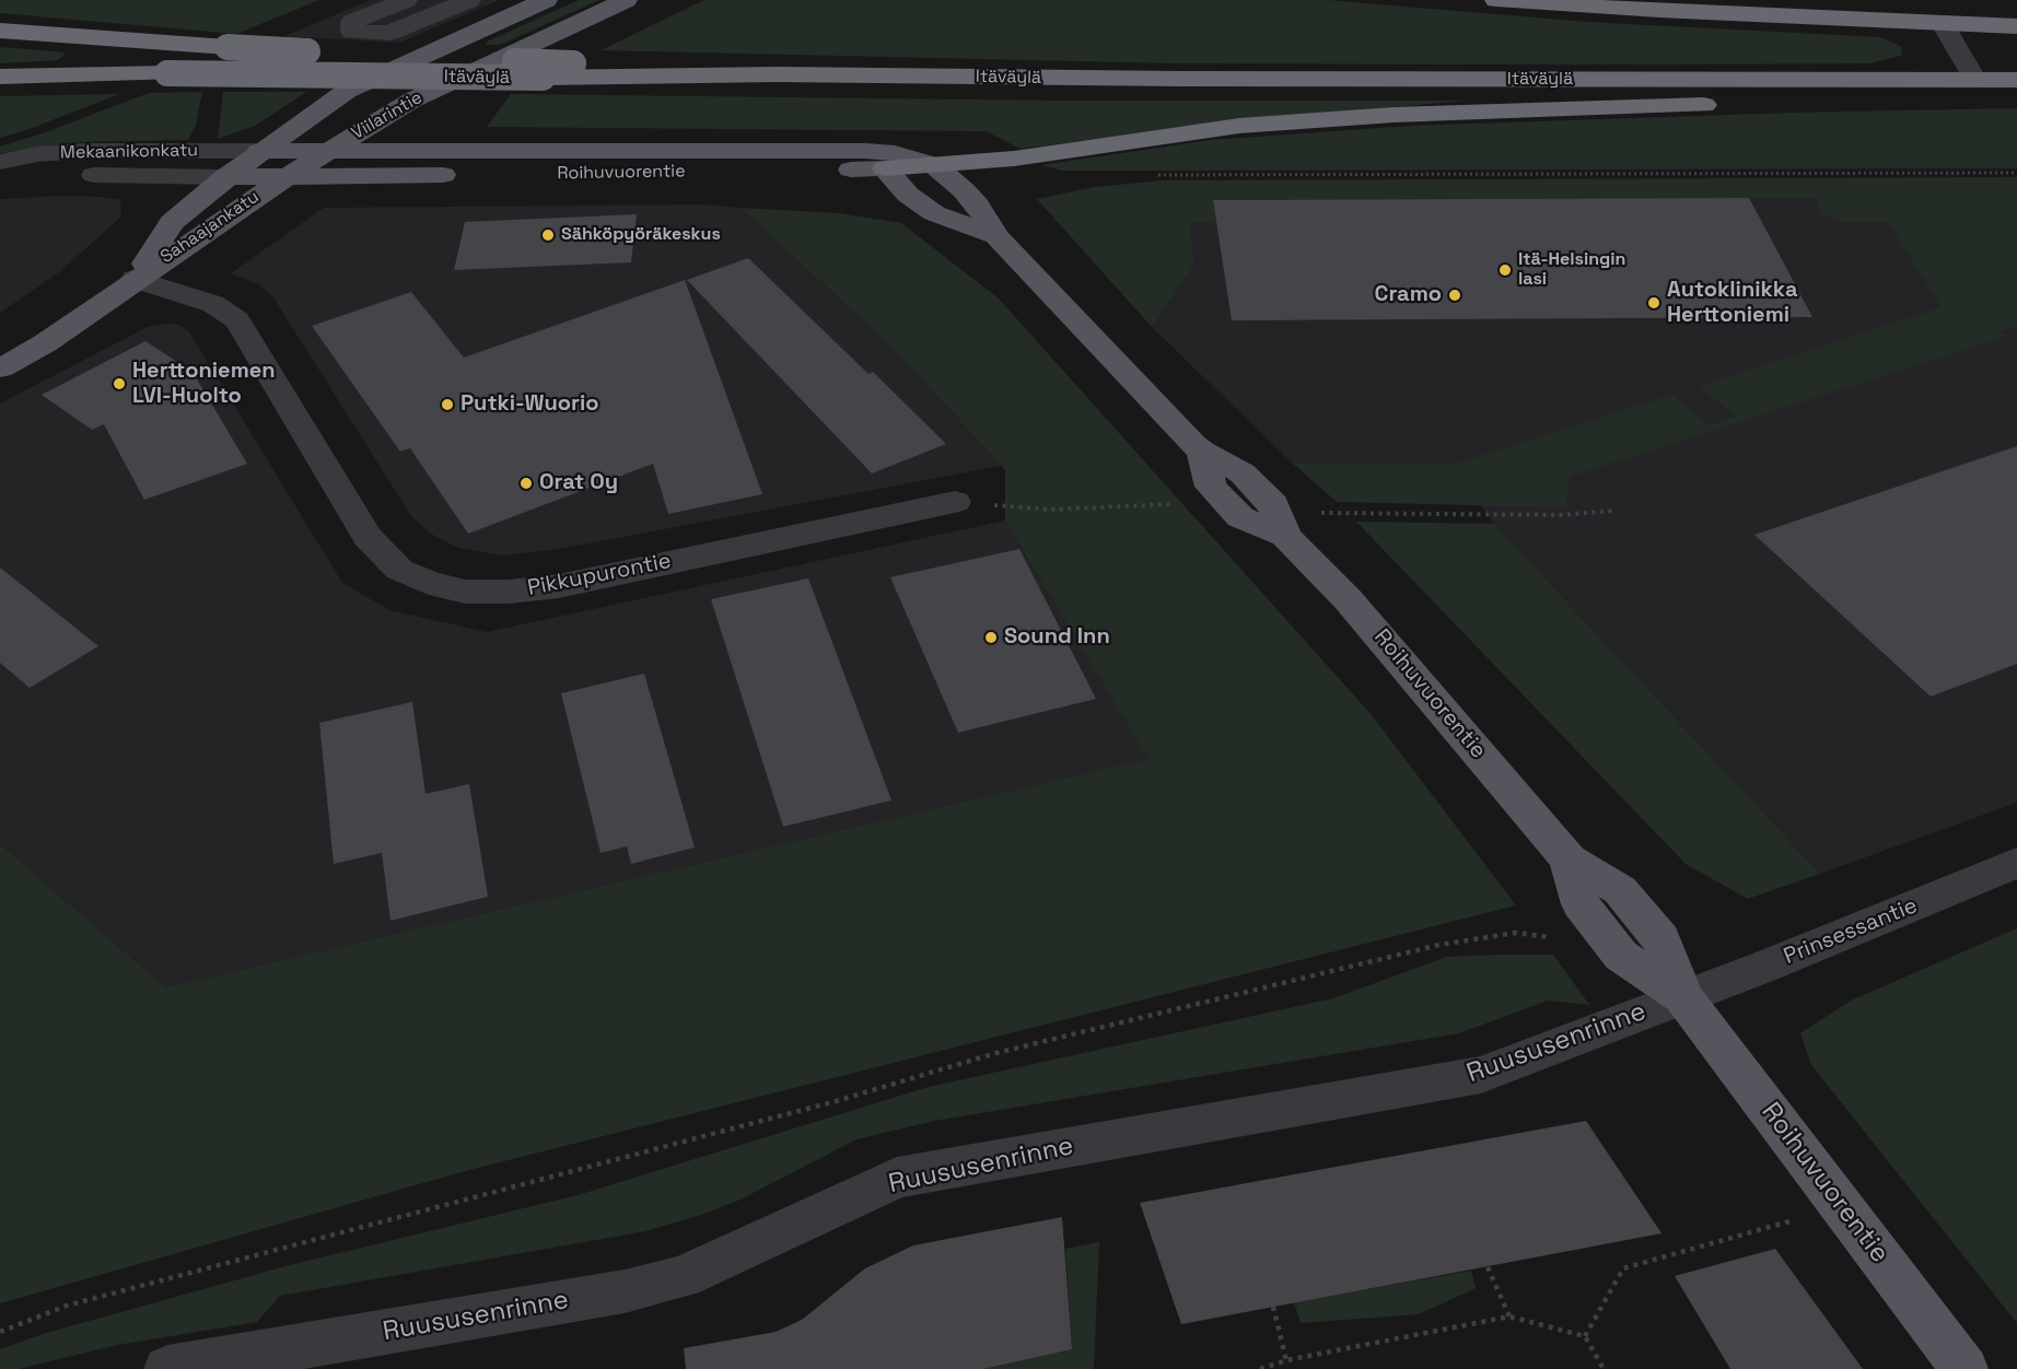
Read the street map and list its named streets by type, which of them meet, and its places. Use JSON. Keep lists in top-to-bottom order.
{
  "streets": {
    "highway": ["Itäväylä"],
    "main road": ["Viilarintie", "Roihuvuorentie", "Sahaajankatu"],
    "street": [
      "Mekaanikonkatu",
      "Pikkupurontie",
      "Prinsessantie",
      "Ruususenrinne"
    ]
  },
  "crossings": [
    ["Viilarintie", "Mekaanikonkatu"],
    ["Viilarintie", "Roihuvuorentie"],
    ["Viilarintie", "Sahaajankatu"],
    ["Mekaanikonkatu", "Roihuvuorentie"],
    ["Mekaanikonkatu", "Sahaajankatu"],
    ["Roihuvuorentie", "Sahaajankatu"],
    ["Roihuvuorentie", "Prinsessantie"],
    ["Roihuvuorentie", "Ruususenrinne"],
    ["Sahaajankatu", "Pikkupurontie"],
    ["Prinsessantie", "Ruususenrinne"]
  ],
  "places": [
    "Sähköpyöräkeskus",
    "Itä-Helsingin lasi",
    "Cramo",
    "Autoklinikka Herttoniemi",
    "Herttoniemen LVI-Huolto",
    "Putki-Wuorio",
    "Orat Oy",
    "Sound Inn"
  ]
}
